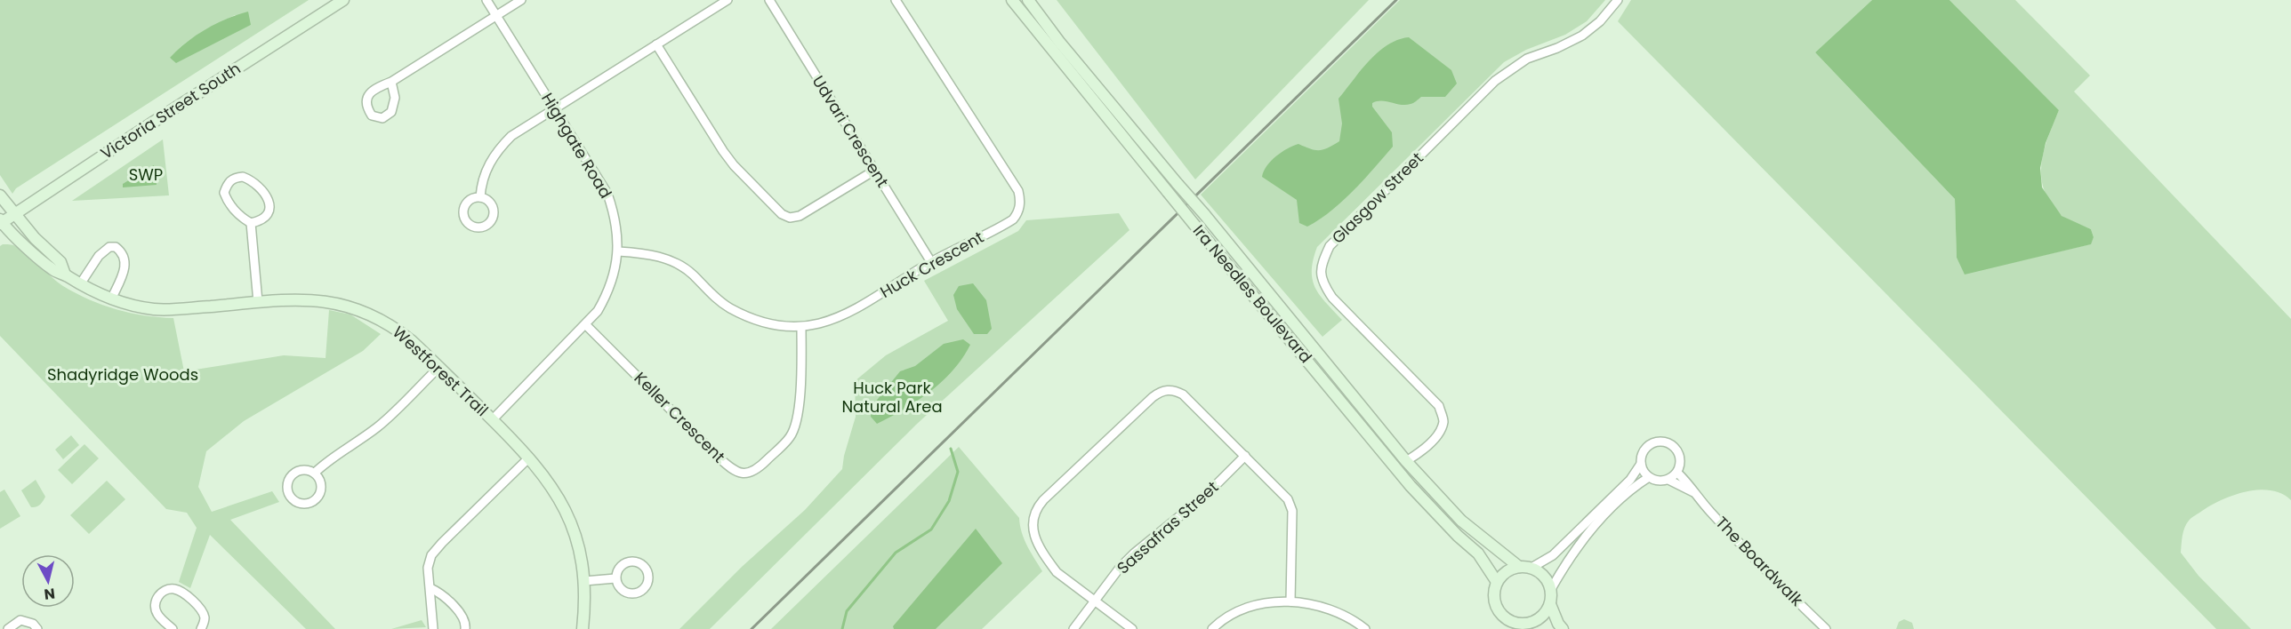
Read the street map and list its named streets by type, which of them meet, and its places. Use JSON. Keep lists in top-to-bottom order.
{
  "streets": {
    "main road": ["Victoria Street South", "Ira Needles Boulevard", "Westforest Trail"],
    "street": [
      "Udvari Crescent",
      "Highgate Road",
      "Glasgow Street",
      "Huck Crescent",
      "Keller Crescent",
      "Sassafras Street",
      "The Boardwalk"
    ]
  },
  "crossings": [
    ["Victoria Street South", "Westforest Trail"],
    ["Udvari Crescent", "Huck Crescent"],
    ["Highgate Road", "Huck Crescent"],
    ["Highgate Road", "Westforest Trail"],
    ["Highgate Road", "Keller Crescent"],
    ["Glasgow Street", "Ira Needles Boulevard"],
    ["Huck Crescent", "Keller Crescent"]
  ],
  "parks": ["SWP", "Shadyridge Woods", "Huck Park Natural Area"],
  "north": "bottom"
}
